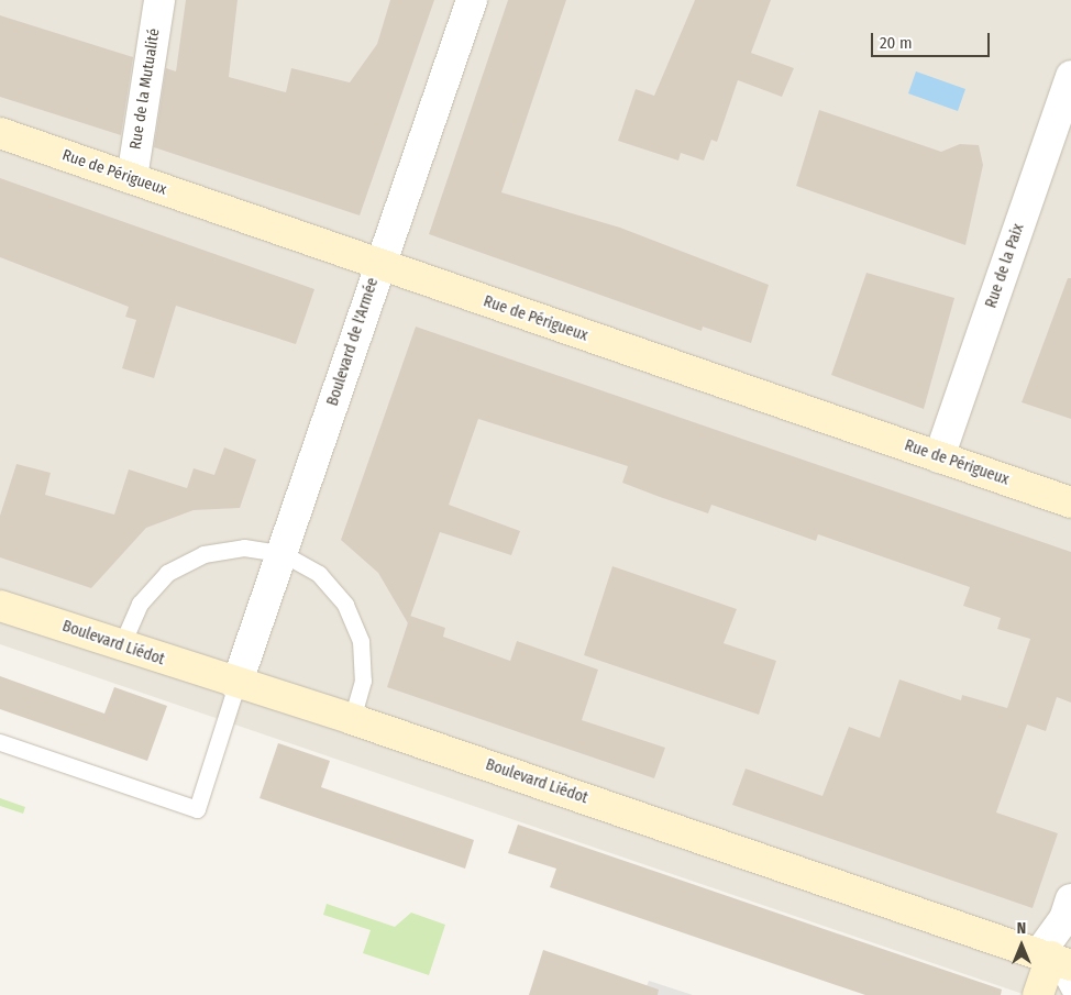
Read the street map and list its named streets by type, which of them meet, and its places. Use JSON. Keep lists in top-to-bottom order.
{
  "streets": {
    "main road": ["Rue de Périgueux", "Boulevard Liédot"],
    "street": ["Rue de la Mutualité", "Rue de la Paix", "Boulevard de l'Armée"]
  },
  "crossings": [
    ["Rue de la Mutualité", "Rue de Périgueux"],
    ["Rue de Périgueux", "Rue de la Paix"],
    ["Rue de Périgueux", "Boulevard de l'Armée"],
    ["Boulevard de l'Armée", "Boulevard Liédot"]
  ],
  "scale_bar": "20 m",
  "north": "top"
}
